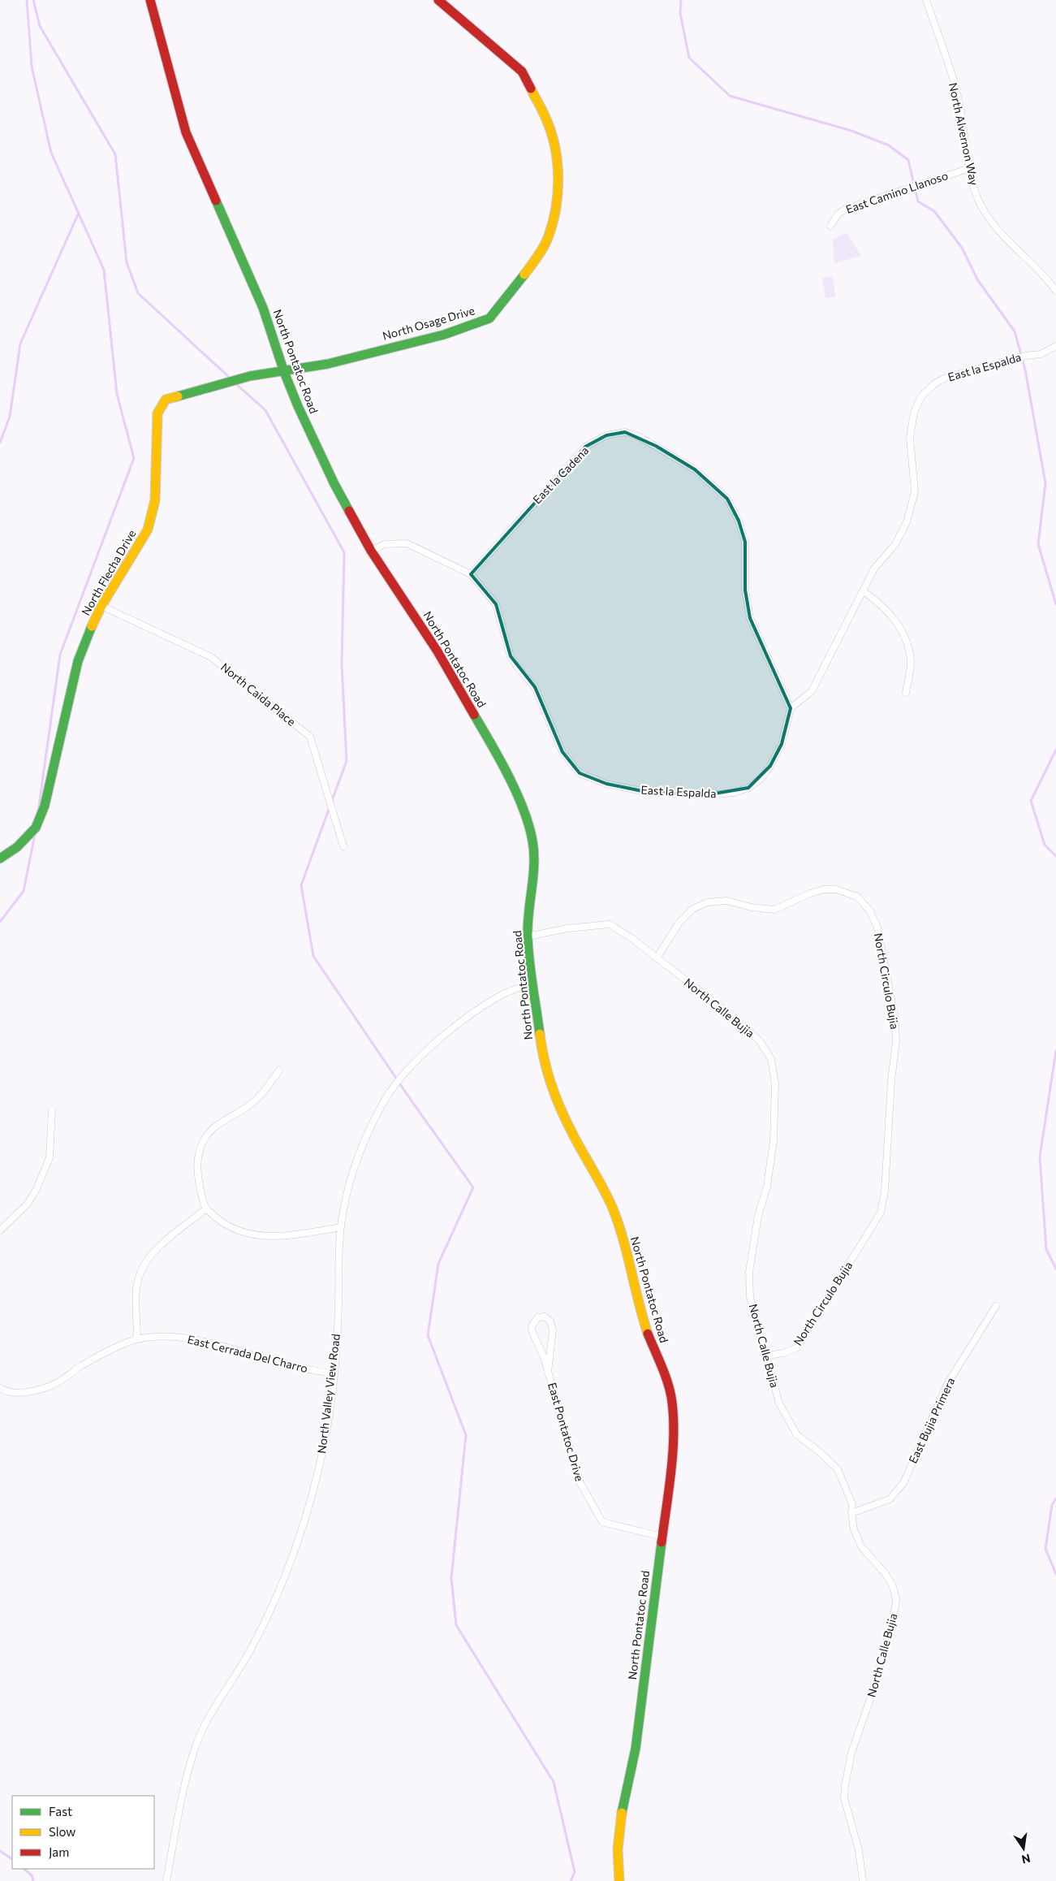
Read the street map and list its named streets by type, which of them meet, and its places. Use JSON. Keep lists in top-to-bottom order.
{
  "streets": {
    "street": [
      "North Alvernon Way",
      "East Camino Llanoso",
      "North Osage Drive",
      "North Pontatoc Road",
      "East la Espalda",
      "East la Cadena",
      "North Flecha Drive",
      "North Caida Place",
      "North Circulo Bujia",
      "North Calle Bujia",
      "East Cerrada Del Charro",
      "North Valley View Road",
      "East Bujia Primera",
      "East Pontatoc Drive"
    ]
  },
  "crossings": [
    ["North Alvernon Way", "East Camino Llanoso"],
    ["North Osage Drive", "North Pontatoc Road"],
    ["North Osage Drive", "North Flecha Drive"],
    ["North Pontatoc Road", "East la Espalda"],
    ["North Pontatoc Road", "North Flecha Drive"],
    ["North Pontatoc Road", "North Calle Bujia"],
    ["North Pontatoc Road", "North Valley View Road"],
    ["North Pontatoc Road", "East Pontatoc Drive"],
    ["East la Espalda", "East la Cadena"],
    ["North Flecha Drive", "North Caida Place"],
    ["North Circulo Bujia", "North Calle Bujia"],
    ["North Calle Bujia", "East Bujia Primera"],
    ["East Cerrada Del Charro", "North Valley View Road"]
  ],
  "legend": ["Fast", "Slow", "Jam"],
  "north": "bottom"
}
